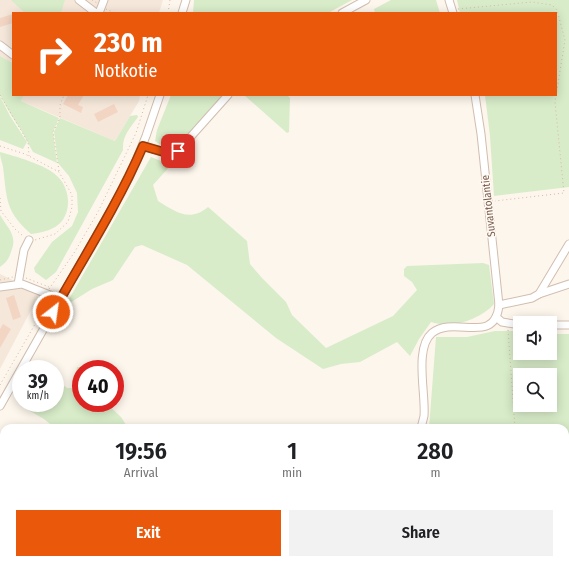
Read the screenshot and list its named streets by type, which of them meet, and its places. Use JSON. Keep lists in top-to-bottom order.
{
  "streets": {
    "street": ["Suvantolantie"]
  },
  "page": {
    "turn": ["230 m", "Notkotie"],
    "speed": "39 km/h",
    "limit": "40",
    "eta": [
      "19:56",
      "Arrival",
      "1",
      "min",
      "280",
      "m"
    ],
    "buttons": ["Exit", "Share"]
  }
}
